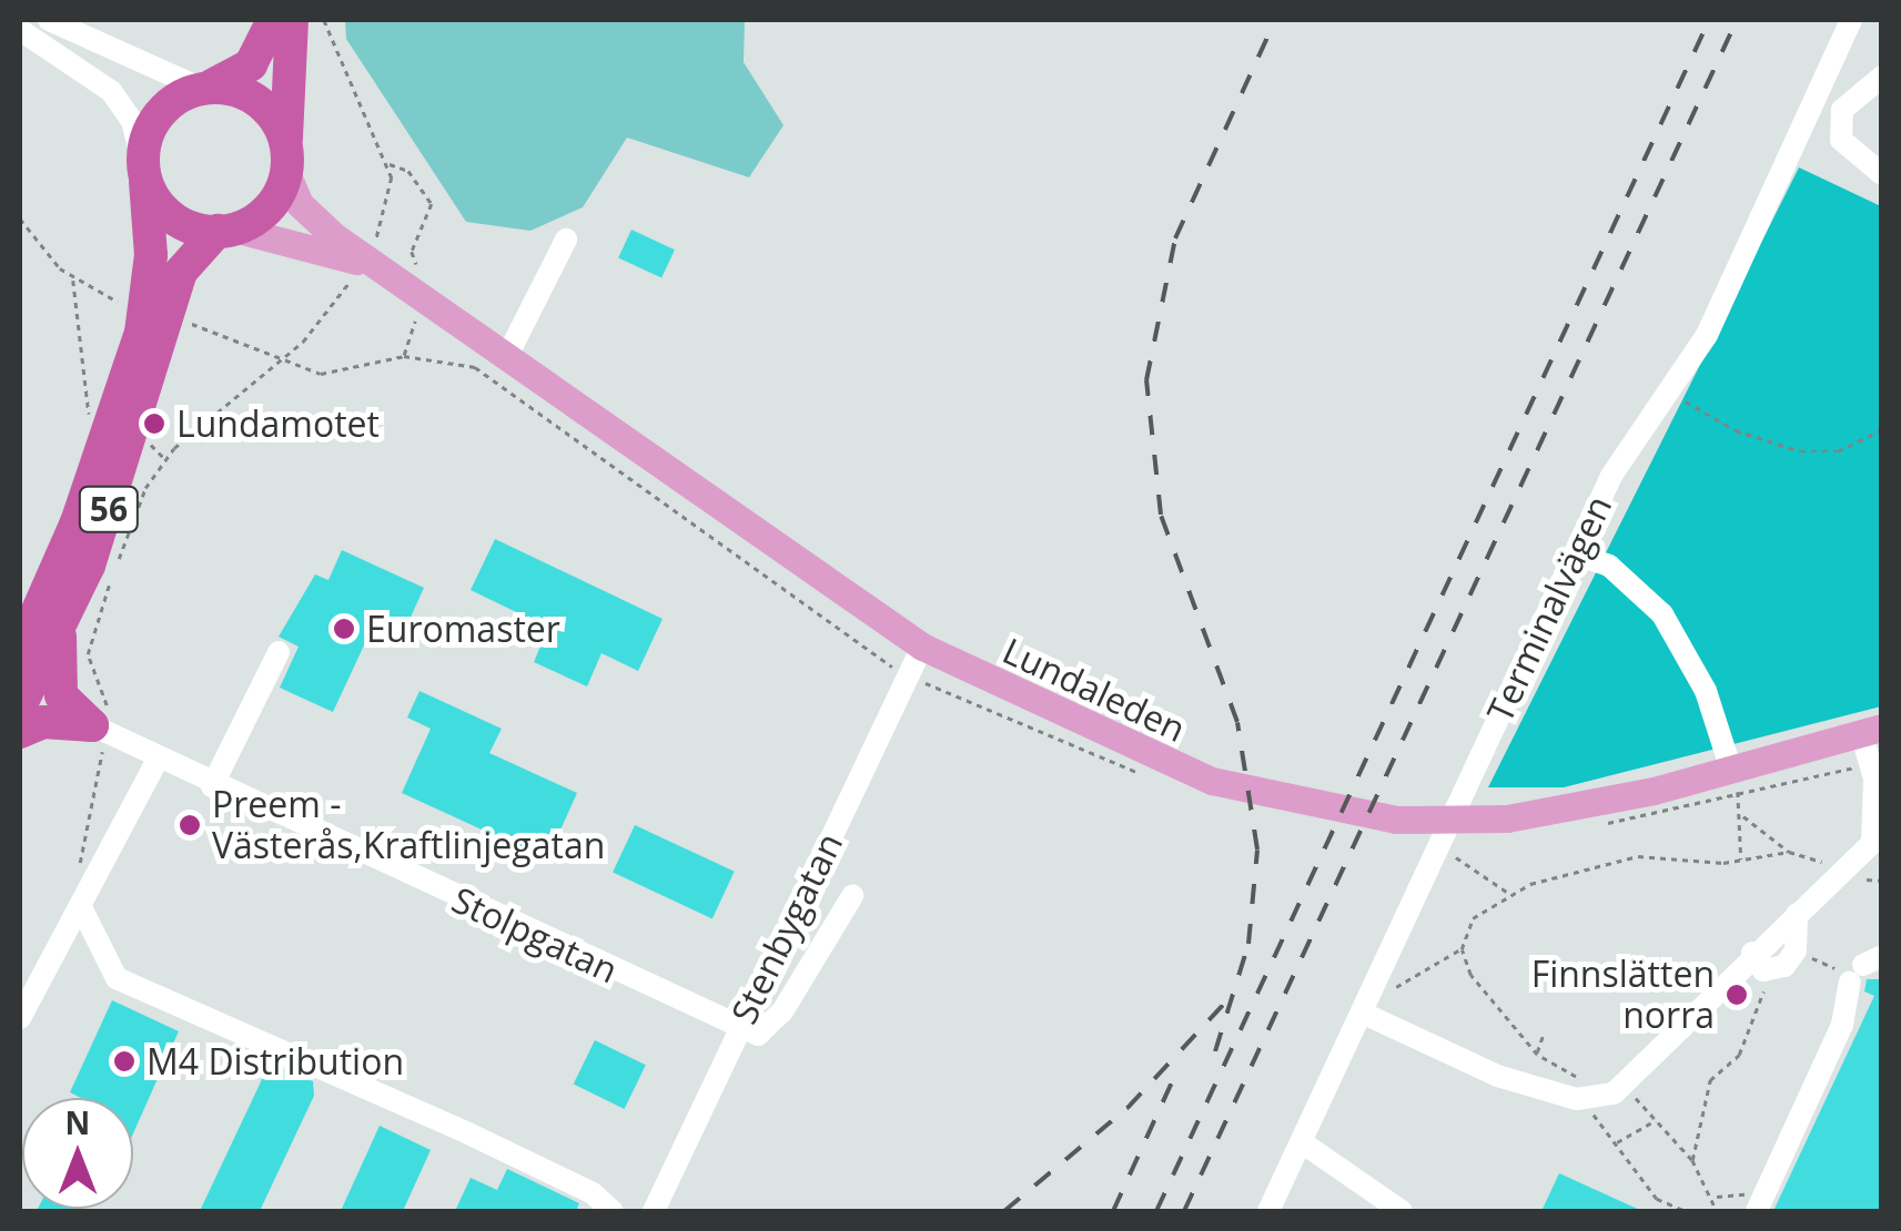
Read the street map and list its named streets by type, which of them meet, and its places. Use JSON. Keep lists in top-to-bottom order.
{
  "streets": {
    "highway": ["56"],
    "main road": ["Lundaleden"],
    "street": ["Terminalvägen", "Stenbygatan", "Stolpgatan"]
  },
  "crossings": [
    ["56", "Lundaleden"],
    ["Lundaleden", "Stenbygatan"],
    ["Stenbygatan", "Stolpgatan"]
  ],
  "places": [
    "Lundamotet",
    "Euromaster",
    "Preem - Västerås,Kraftlinjegatan",
    "Finnslätten norra",
    "M4 Distribution"
  ],
  "north": "top"
}
